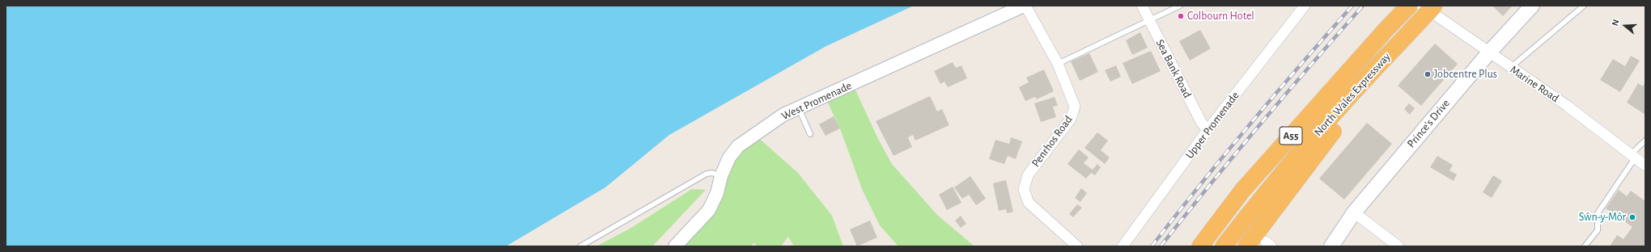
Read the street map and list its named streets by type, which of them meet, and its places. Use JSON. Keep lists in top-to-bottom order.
{
  "streets": {
    "highway": ["North Wales Expressway", "A55"],
    "main road": ["Prince's Drive"],
    "street": [
      "Sea Bank Road",
      "Marine Road",
      "West Promenade",
      "Upper Promenade",
      "Penrhos Road"
    ]
  },
  "crossings": [
    ["Sea Bank Road", "Upper Promenade"],
    ["Marine Road", "Prince's Drive"],
    ["West Promenade", "Penrhos Road"]
  ],
  "places": ["Colbourn Hotel", "Jobcentre Plus", "Sŵn-y-Môr"],
  "north": "left"
}
